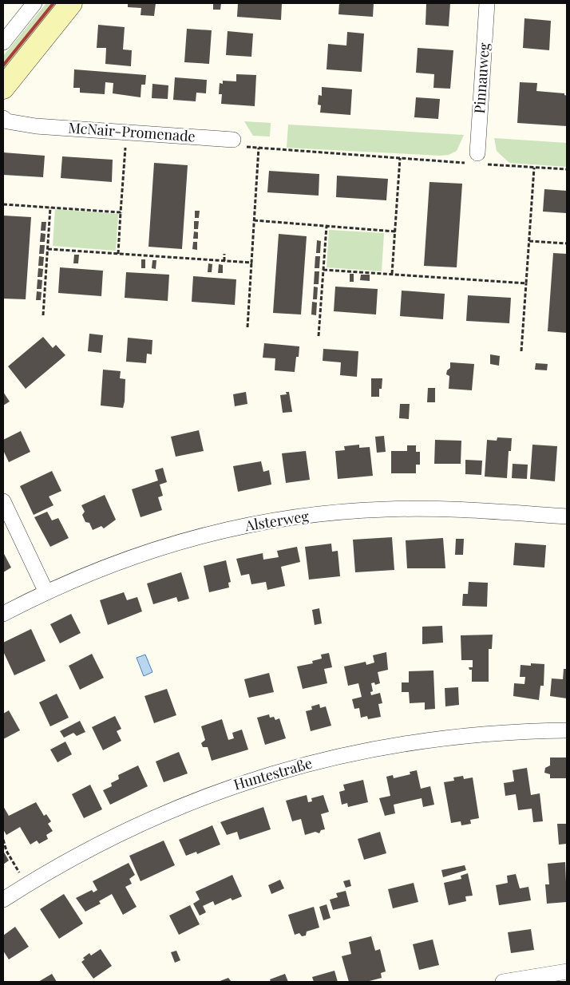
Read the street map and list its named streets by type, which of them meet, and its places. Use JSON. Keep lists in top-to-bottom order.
{
  "streets": {
    "street": [
      "Pinnauweg",
      "McNair-Promenade",
      "Alsterweg",
      "Huntestraße"
    ]
  }
}
